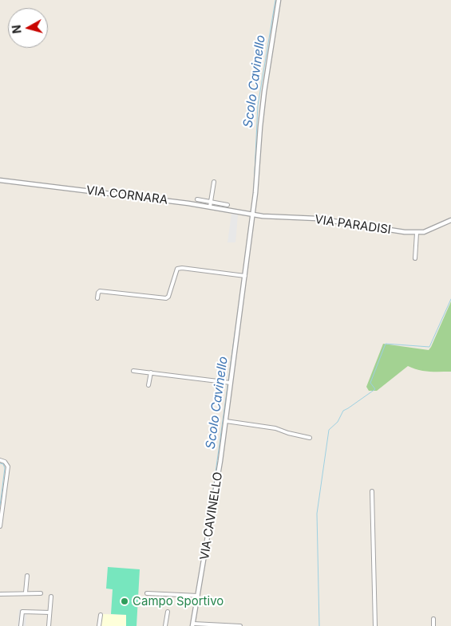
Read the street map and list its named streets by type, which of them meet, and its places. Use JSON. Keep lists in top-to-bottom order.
{
  "streets": {
    "street": ["VIA CORNARA", "VIA PARADISI", "VIA CAVINELLO"]
  },
  "crossings": [
    ["VIA CORNARA", "VIA PARADISI"],
    ["VIA CORNARA", "VIA CAVINELLO"],
    ["VIA PARADISI", "VIA CAVINELLO"]
  ],
  "water": ["Scolo Cavinello"],
  "places": ["Campo Sportivo"],
  "north": "left"
}
